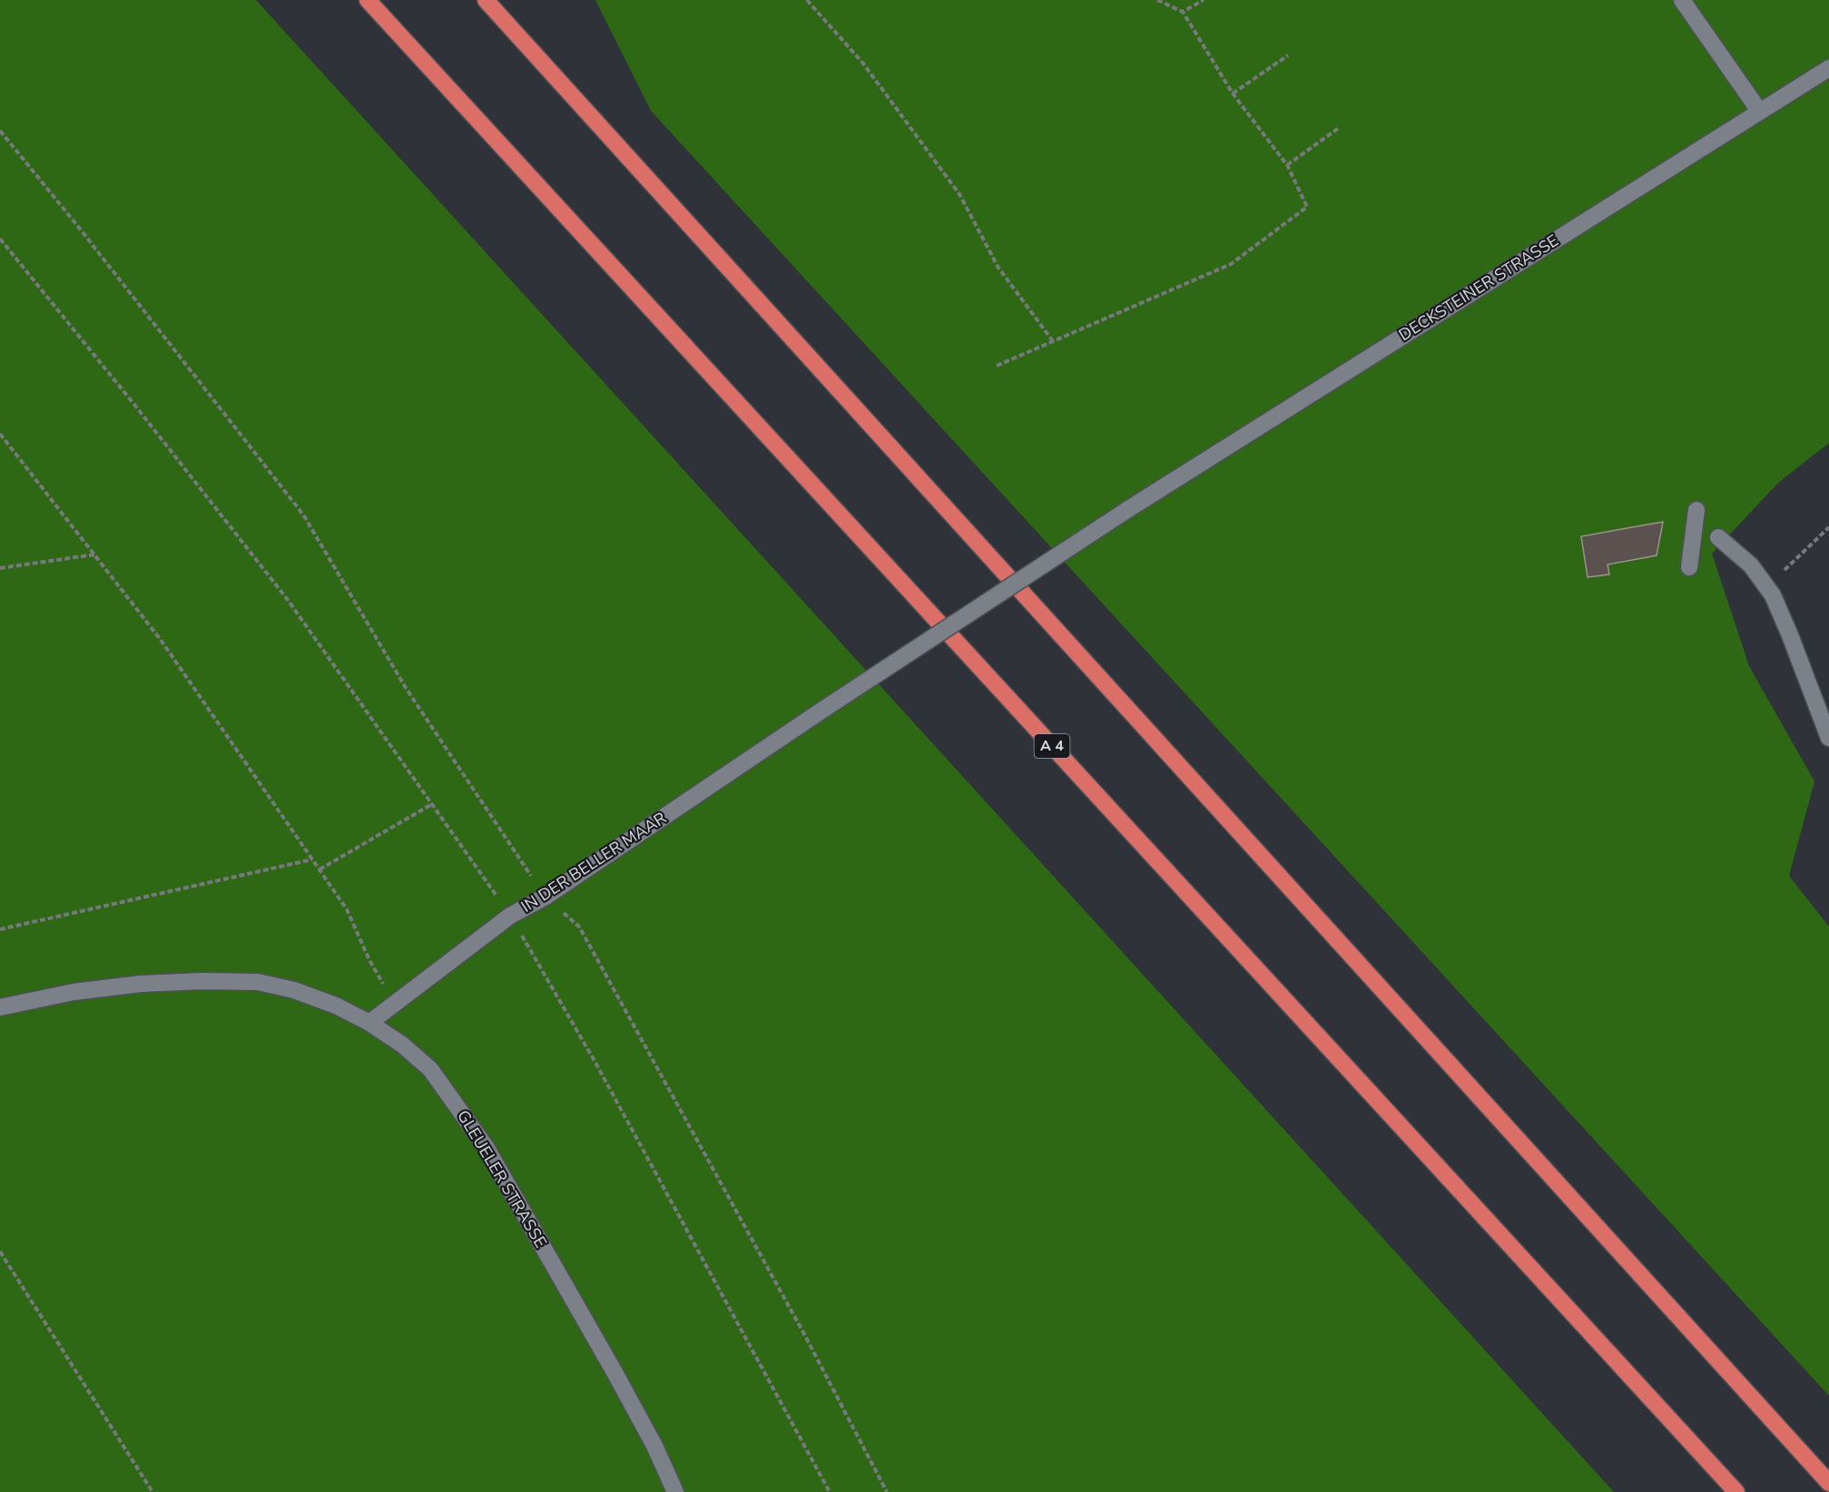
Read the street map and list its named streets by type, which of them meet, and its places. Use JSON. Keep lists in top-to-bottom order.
{
  "streets": {
    "highway": ["A 4"],
    "street": ["DECKSTEINER STRASSE", "IN DER BELLER MAAR", "GLEUELER STRASSE"]
  },
  "crossings": [
    ["DECKSTEINER STRASSE", "IN DER BELLER MAAR"],
    ["IN DER BELLER MAAR", "GLEUELER STRASSE"]
  ]
}
